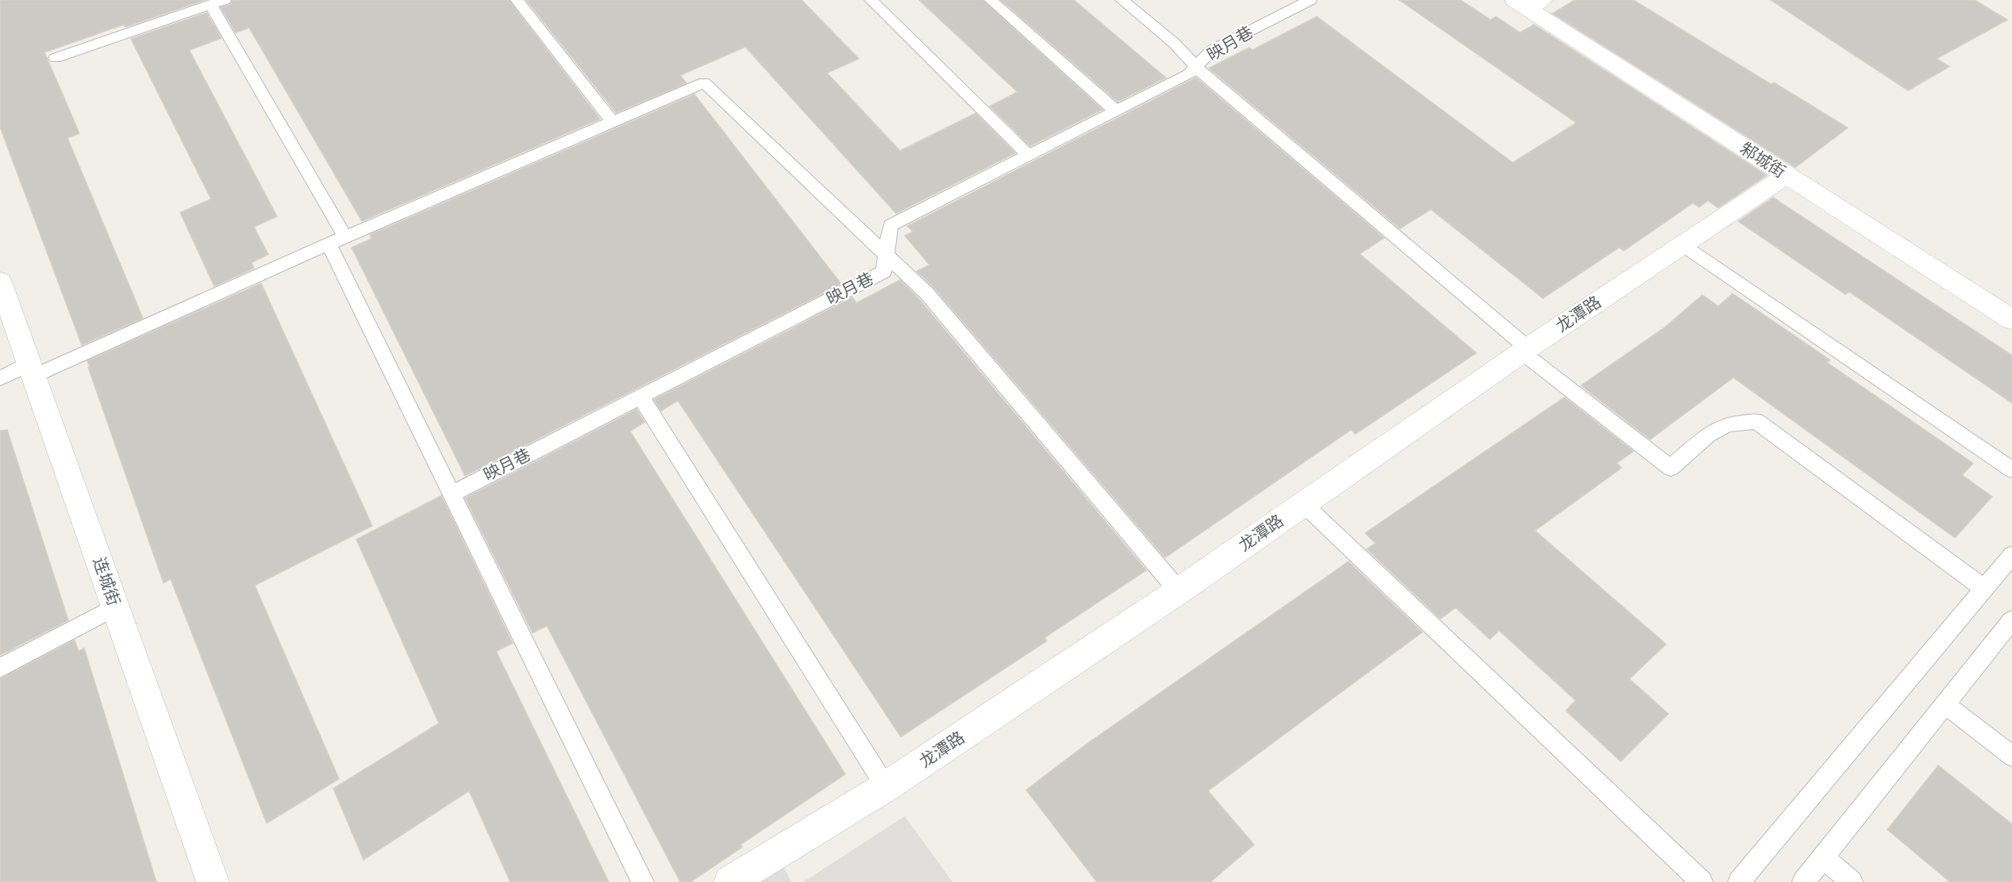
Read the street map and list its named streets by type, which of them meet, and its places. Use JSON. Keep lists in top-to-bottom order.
{
  "streets": {
    "street": ["邾城街", "龙潭路", "连城街"],
    "lane": ["映月巷"]
  },
  "crossings": [
    ["邾城街", "龙潭路"]
  ]
}
